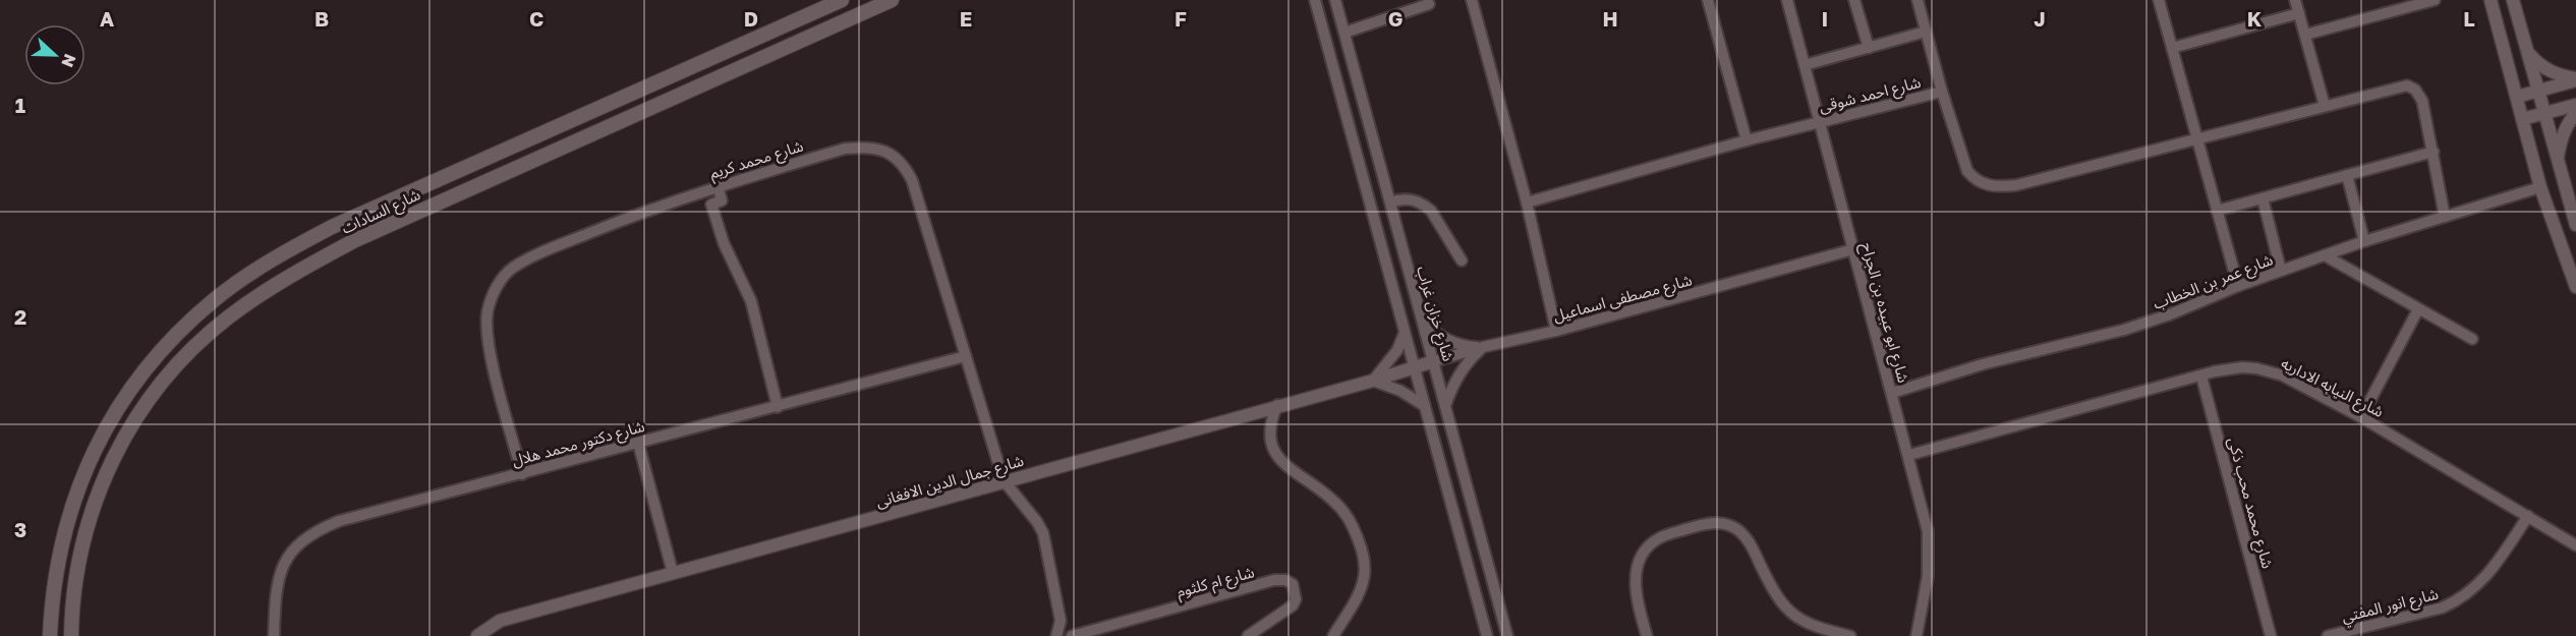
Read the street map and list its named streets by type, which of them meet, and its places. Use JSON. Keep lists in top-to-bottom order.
{
  "streets": {
    "main road": ["شارع السادات"],
    "street": [
      "شارع احمد شوقى",
      "شارع محمد كريم",
      "شارع عمر بن الخطاب",
      "شارع مصطفى اسماعيل",
      "شارع ابو عبيده بن الجراح",
      "شارع خزان غراب",
      "شارع النيابه الاداريه",
      "شارع دكتور محمد هلال",
      "شارع جمال الدين الافغانى",
      "شارع محمد محب ذكى",
      "شارع ام كلثوم",
      "شارع انور المفتي"
    ]
  },
  "crossings": [
    ["شارع احمد شوقى", "شارع ابو عبيده بن الجراح"],
    ["شارع محمد كريم", "شارع دكتور محمد هلال"],
    ["شارع محمد كريم", "شارع جمال الدين الافغانى"],
    ["شارع عمر بن الخطاب", "شارع ابو عبيده بن الجراح"],
    ["شارع مصطفى اسماعيل", "شارع ابو عبيده بن الجراح"],
    ["شارع مصطفى اسماعيل", "شارع خزان غراب"],
    ["شارع مصطفى اسماعيل", "شارع جمال الدين الافغانى"],
    ["شارع ابو عبيده بن الجراح", "شارع النيابه الاداريه"],
    ["شارع خزان غراب", "شارع جمال الدين الافغانى"],
    ["شارع النيابه الاداريه", "شارع محمد محب ذكى"],
    ["شارع النيابه الاداريه", "شارع انور المفتي"]
  ],
  "north": "right",
  "grid": {
    "columns": [
      "A",
      "B",
      "C",
      "D",
      "E",
      "F",
      "G",
      "H",
      "I",
      "J",
      "K",
      "L"
    ],
    "rows": ["1", "2", "3"]
  }
}
